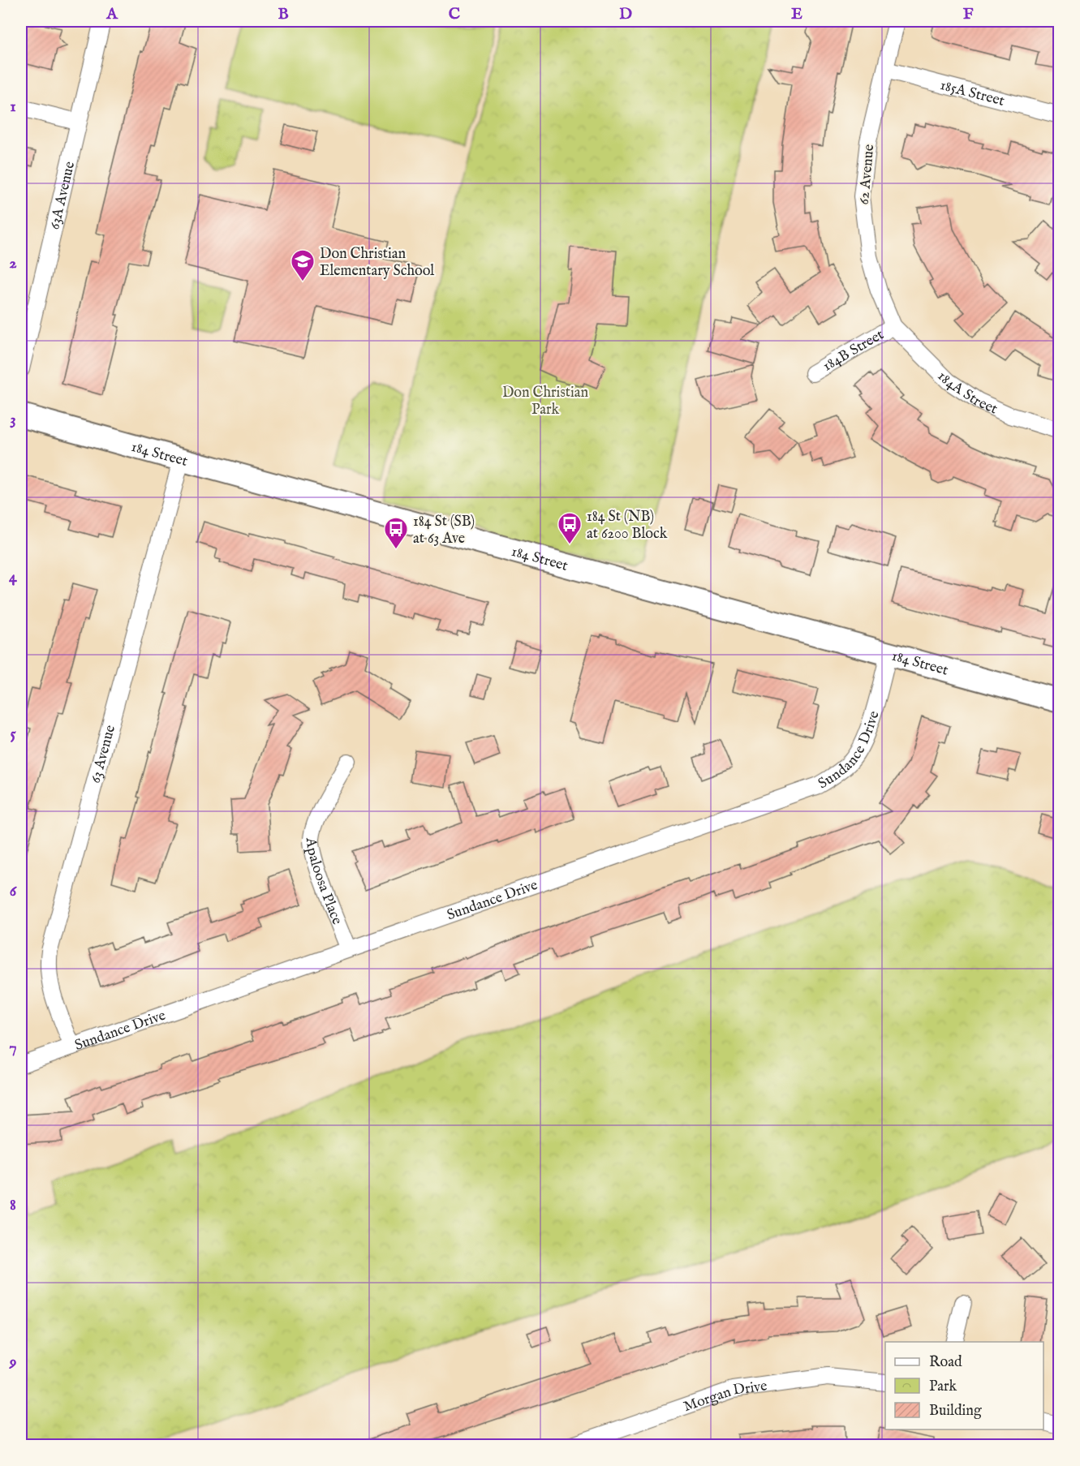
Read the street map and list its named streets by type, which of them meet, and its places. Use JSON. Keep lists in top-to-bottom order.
{
  "streets": {
    "main road": ["184 Street"],
    "street": [
      "185A Street",
      "62 Avenue",
      "63A Avenue",
      "184B Street",
      "184A Street",
      "Sundance Drive",
      "63 Avenue",
      "Apaloosa Place",
      "Morgan Drive"
    ]
  },
  "crossings": [
    ["185A Street", "62 Avenue"],
    ["62 Avenue", "184B Street"],
    ["62 Avenue", "184A Street"],
    ["184B Street", "184A Street"],
    ["184 Street", "Sundance Drive"],
    ["184 Street", "63 Avenue"],
    ["Sundance Drive", "63 Avenue"],
    ["Sundance Drive", "Apaloosa Place"]
  ],
  "parks": ["Don Christian Park"],
  "places": {
    "school or university": ["Don Christian Elementary School"],
    "bus stop": ["184 St (NB) at 6200 Block", "184 St (SB) at 63 Ave"]
  },
  "legend": ["Road", "Park", "Building"],
  "grid": {
    "columns": [
      "A",
      "B",
      "C",
      "D",
      "E",
      "F"
    ],
    "rows": [
      "1",
      "2",
      "3",
      "4",
      "5",
      "6",
      "7",
      "8",
      "9"
    ]
  }
}
